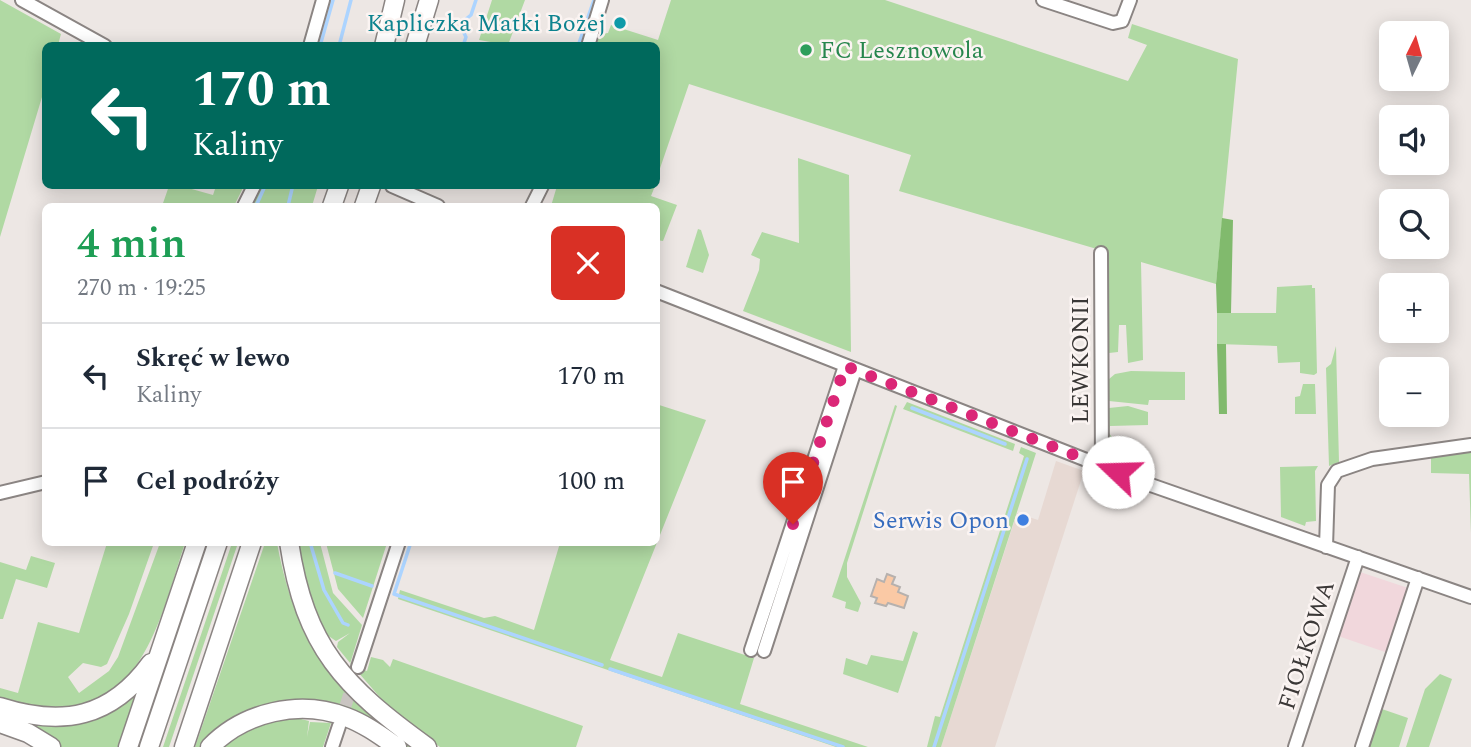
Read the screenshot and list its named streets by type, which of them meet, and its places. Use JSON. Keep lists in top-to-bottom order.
{
  "streets": {
    "street": ["LEWKONII", "FIOŁKOWA"]
  },
  "places": ["Kapliczka Matki Bożej", "FC Lesznowola", "Serwis Opon"],
  "north": "top",
  "page": {
    "map_buttons": ["+", "−"],
    "turn": ["170 m", "Kaliny"],
    "heading": ["4 min", "270 m · 19:25"],
    "list": [
      {
        "name": "Skręć w lewo",
        "note": "Kaliny",
        "value": "170 m"
      },
      {
        "name": "Cel podróży",
        "value": "100 m"
      }
    ]
  }
}
